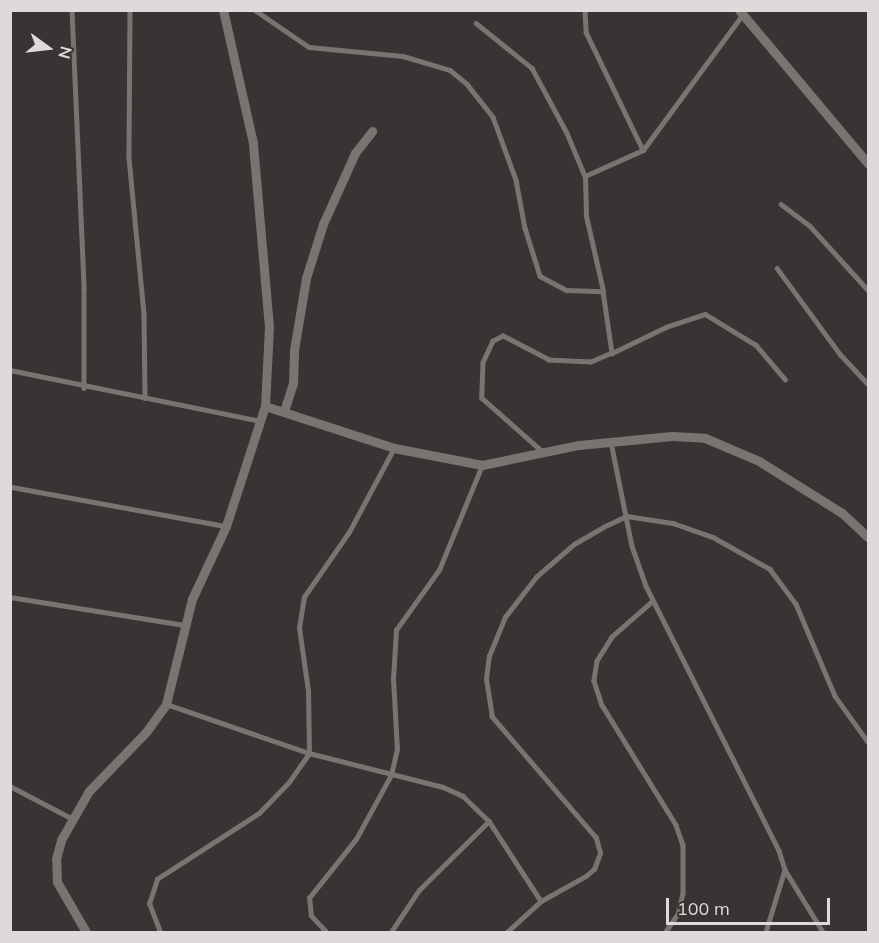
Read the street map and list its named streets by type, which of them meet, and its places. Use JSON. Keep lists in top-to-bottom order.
{
  "scale_bar": "100 m",
  "north": "right"
}
